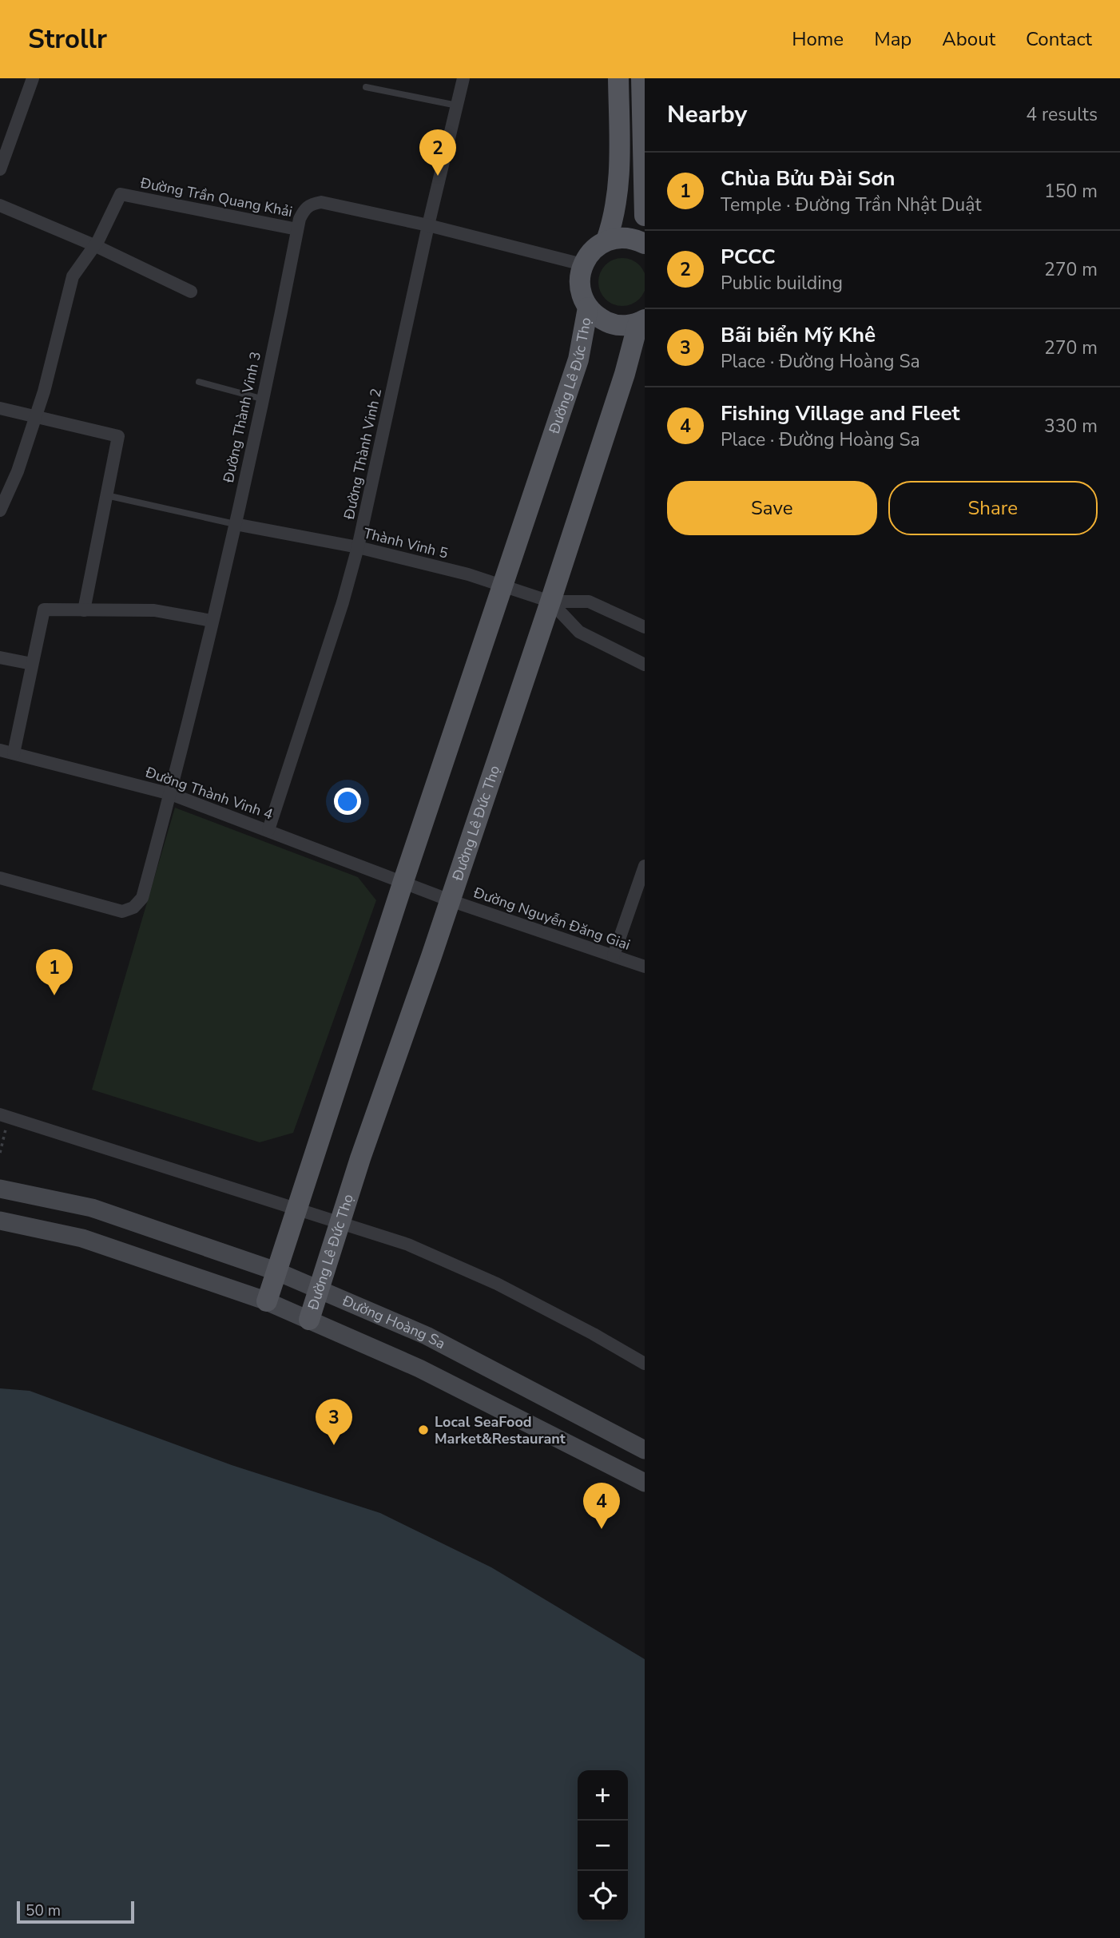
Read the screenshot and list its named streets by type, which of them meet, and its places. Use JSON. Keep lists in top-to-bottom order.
{
  "streets": {
    "main road": ["Đường Lê Đức Thọ", "Đường Hoàng Sa"],
    "street": [
      "Đường Trần Quang Khải",
      "Đường Thành Vinh 3",
      "Đường Thành Vinh 2",
      "Thành Vinh 5",
      "Đường Thành Vinh 4",
      "Đường Nguyễn Đăng Giai"
    ]
  },
  "crossings": [
    ["Đường Trần Quang Khải", "Đường Thành Vinh 3"],
    ["Đường Lê Đức Thọ", "Thành Vinh 5"],
    ["Đường Lê Đức Thọ", "Đường Thành Vinh 4"],
    ["Đường Lê Đức Thọ", "Đường Nguyễn Đăng Giai"],
    ["Đường Lê Đức Thọ", "Đường Hoàng Sa"],
    ["Đường Thành Vinh 3", "Đường Thành Vinh 2"],
    ["Đường Thành Vinh 3", "Thành Vinh 5"],
    ["Đường Thành Vinh 3", "Đường Thành Vinh 4"],
    ["Đường Thành Vinh 2", "Thành Vinh 5"],
    ["Đường Thành Vinh 2", "Đường Thành Vinh 4"],
    ["Đường Thành Vinh 4", "Đường Nguyễn Đăng Giai"]
  ],
  "places": ["Local SeaFood Market&Restaurant"],
  "scale_bar": "50 m",
  "page": {
    "header": "Strollr",
    "nav": [
      "Home",
      "Map",
      "About",
      "Contact"
    ],
    "heading": ["Nearby", "4 results"],
    "pins": [
      "2",
      "1",
      "3",
      "4"
    ],
    "list": [
      {
        "mark": "1",
        "name": "Chùa Bửu Đài Sơn",
        "note": "Temple · Đường Trần Nhật Duật",
        "value": "150 m"
      },
      {
        "mark": "2",
        "name": "PCCC",
        "note": "Public building",
        "value": "270 m"
      },
      {
        "mark": "3",
        "name": "Bãi biển Mỹ Khê",
        "note": "Place · Đường Hoàng Sa",
        "value": "270 m"
      },
      {
        "mark": "4",
        "name": "Fishing Village and Fleet",
        "note": "Place · Đường Hoàng Sa",
        "value": "330 m"
      }
    ],
    "buttons": ["Save", "Share"],
    "map_buttons": ["+", "−"],
    "scale": "50 m"
  }
}
